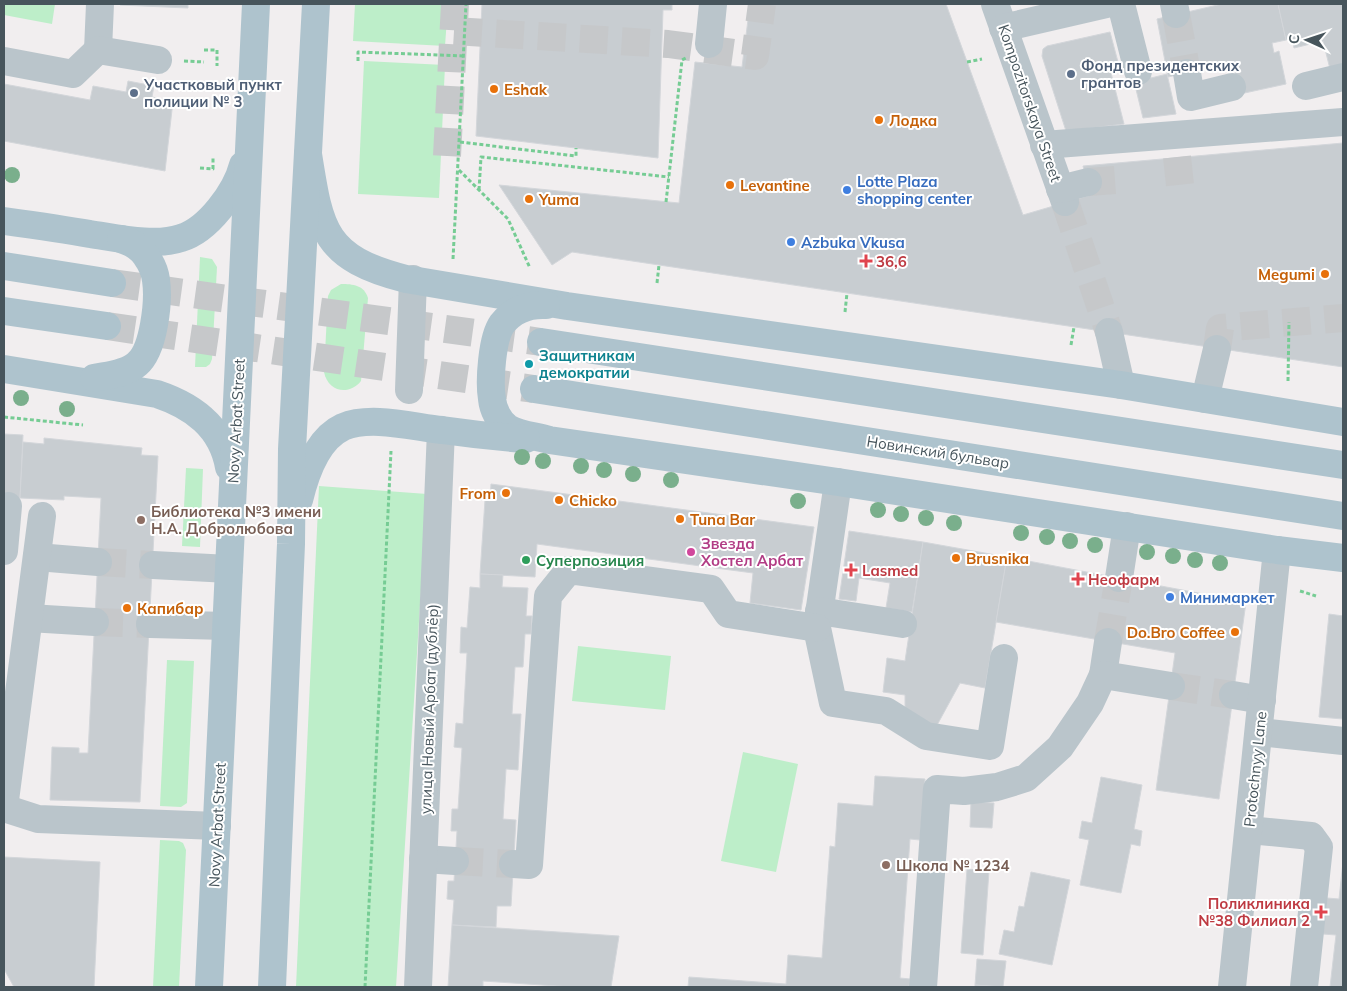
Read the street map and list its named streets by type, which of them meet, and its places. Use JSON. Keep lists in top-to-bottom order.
{
  "streets": {
    "main road": ["Novy Arbat Street", "Новинский бульвар"],
    "street": ["Kompozitorskaya Street", "улица Новый Арбат (дублёр)", "Protochnyy Lane"]
  },
  "places": {
    "other": [
      "Фонд президентских грантов",
      "Eshak",
      "Участковый пункт полиции № 3",
      "Лодка",
      "Levantine",
      "Lotte Plaza shopping center",
      "Yuma",
      "Azbuka Vkusa",
      "Megumi",
      "Защитникам демократии",
      "From",
      "Chicko",
      "Tuna Bar",
      "Библиотека №3 имени Н.А. Добролюбова",
      "Звезда Хостел Арбат",
      "Brusnika",
      "Суперпозиция",
      "Минимаркет",
      "Капибар",
      "Do.Bro Coffee",
      "Школа № 1234"
    ],
    "health": [
      "36,6",
      "Lasmed",
      "Неофарм",
      "Поликлиника №38 Филиал 2"
    ]
  },
  "north": "left"
}
